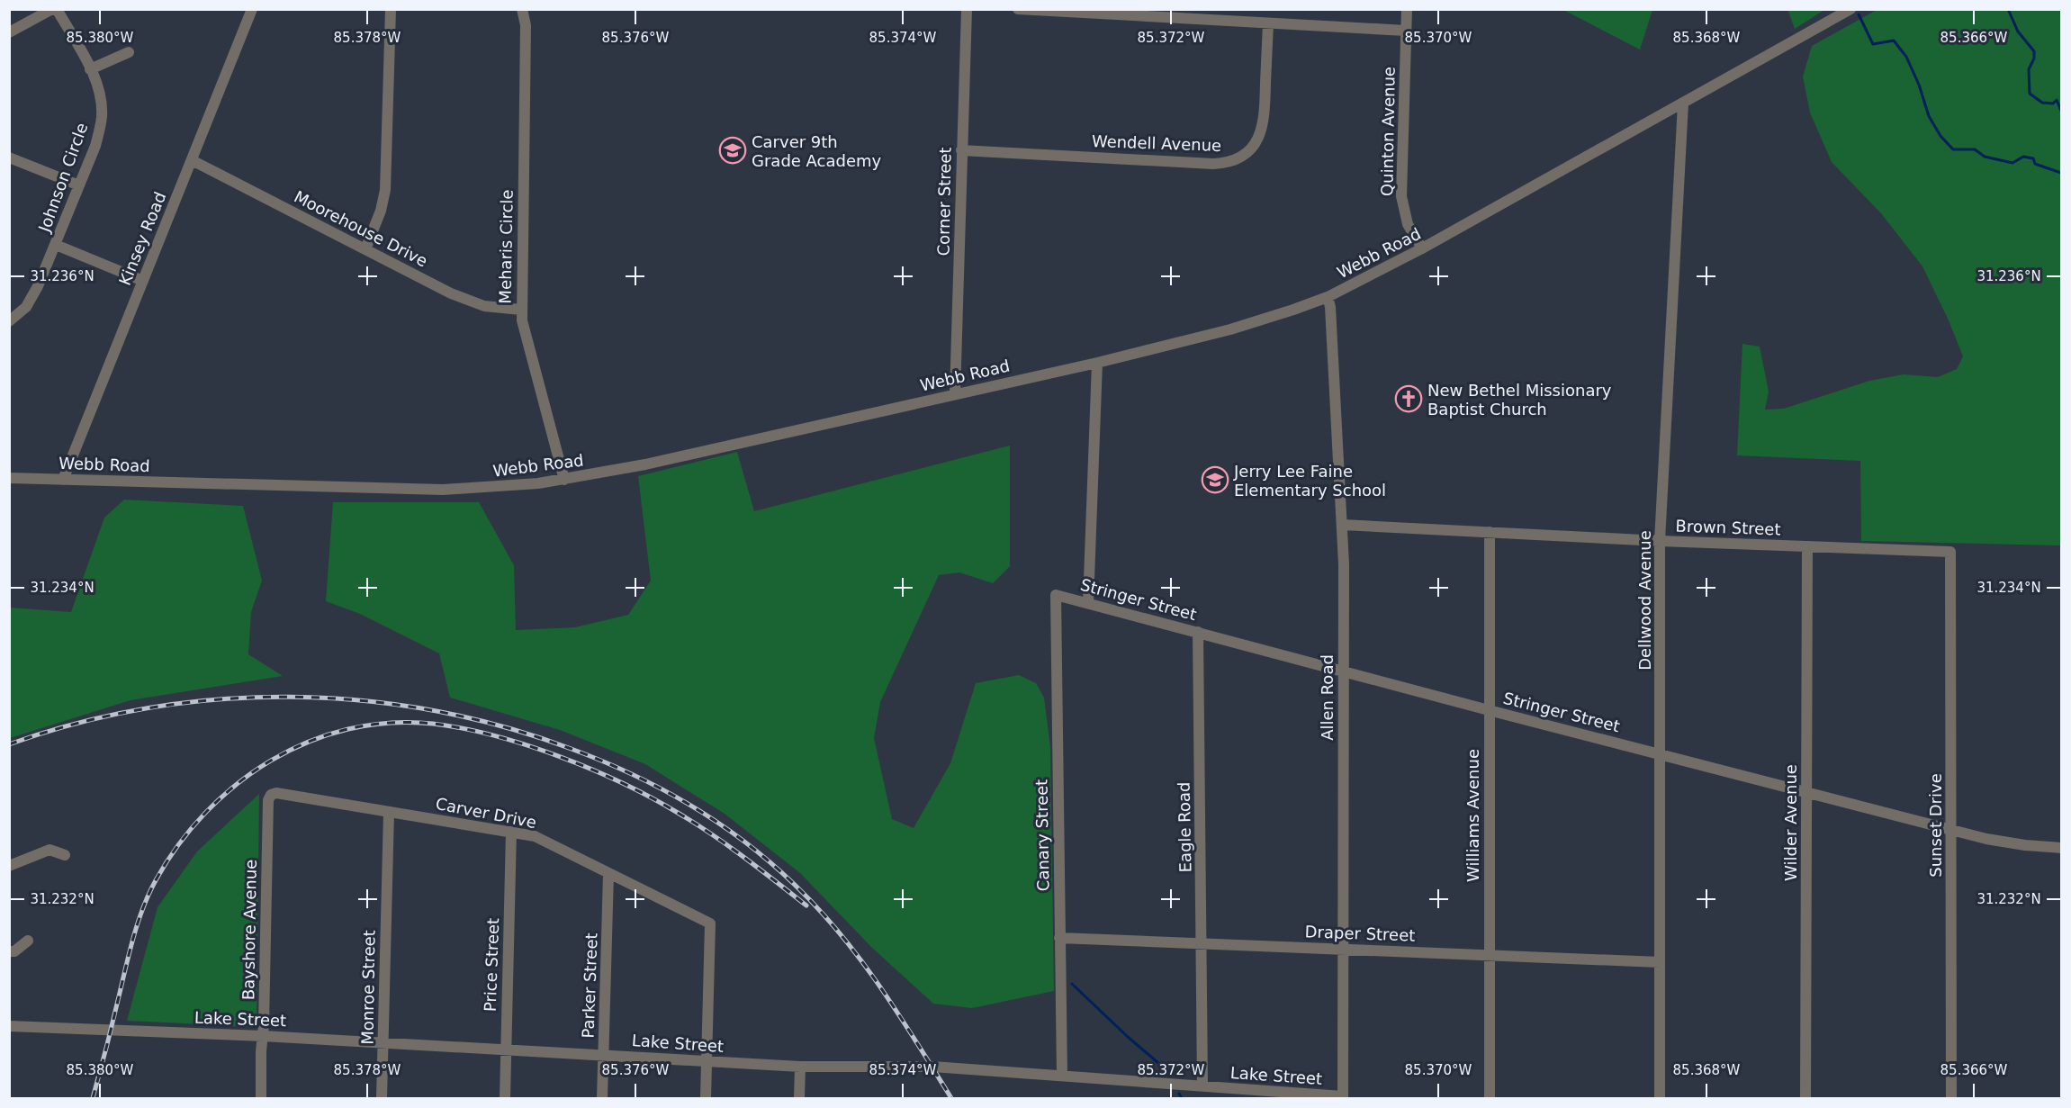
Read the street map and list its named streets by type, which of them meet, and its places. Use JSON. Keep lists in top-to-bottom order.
{
  "streets": {
    "street": [
      "Quinton Avenue",
      "Wendell Avenue",
      "Johnson Circle",
      "Corner Street",
      "Moorehouse Drive",
      "Kinsey Road",
      "Meharis Circle",
      "Webb Road",
      "Brown Street",
      "Stringer Street",
      "Dellwood Avenue",
      "Allen Road",
      "Carver Drive",
      "Williams Avenue",
      "Wilder Avenue",
      "Sunset Drive",
      "Eagle Road",
      "Canary Street",
      "Bayshore Avenue",
      "Draper Street",
      "Price Street",
      "Parker Street",
      "Monroe Street",
      "Lake Street"
    ]
  },
  "crossings": [
    ["Quinton Avenue", "Webb Road"],
    ["Wendell Avenue", "Corner Street"],
    ["Corner Street", "Webb Road"],
    ["Moorehouse Drive", "Kinsey Road"],
    ["Moorehouse Drive", "Meharis Circle"],
    ["Kinsey Road", "Webb Road"],
    ["Meharis Circle", "Webb Road"],
    ["Webb Road", "Dellwood Avenue"],
    ["Webb Road", "Allen Road"],
    ["Brown Street", "Dellwood Avenue"],
    ["Brown Street", "Allen Road"],
    ["Brown Street", "Williams Avenue"],
    ["Brown Street", "Wilder Avenue"],
    ["Brown Street", "Sunset Drive"],
    ["Stringer Street", "Dellwood Avenue"],
    ["Stringer Street", "Allen Road"],
    ["Stringer Street", "Williams Avenue"],
    ["Stringer Street", "Wilder Avenue"],
    ["Stringer Street", "Sunset Drive"],
    ["Stringer Street", "Eagle Road"],
    ["Stringer Street", "Canary Street"],
    ["Dellwood Avenue", "Draper Street"],
    ["Allen Road", "Draper Street"],
    ["Allen Road", "Lake Street"],
    ["Carver Drive", "Bayshore Avenue"],
    ["Carver Drive", "Price Street"],
    ["Carver Drive", "Parker Street"],
    ["Carver Drive", "Monroe Street"],
    ["Carver Drive", "Lake Street"],
    ["Williams Avenue", "Draper Street"],
    ["Eagle Road", "Draper Street"],
    ["Eagle Road", "Lake Street"],
    ["Canary Street", "Draper Street"],
    ["Canary Street", "Lake Street"],
    ["Bayshore Avenue", "Lake Street"],
    ["Price Street", "Lake Street"],
    ["Parker Street", "Lake Street"],
    ["Monroe Street", "Lake Street"]
  ],
  "places": {
    "school or university": ["Carver 9th Grade Academy", "Jerry Lee Faine Elementary School"],
    "church": ["New Bethel Missionary Baptist Church"]
  },
  "coordinates": [
    "85.380°W",
    "85.378°W",
    "85.376°W",
    "85.374°W",
    "85.372°W",
    "85.370°W",
    "85.368°W",
    "85.366°W",
    "31.236°N",
    "31.234°N",
    "31.232°N"
  ]
}
